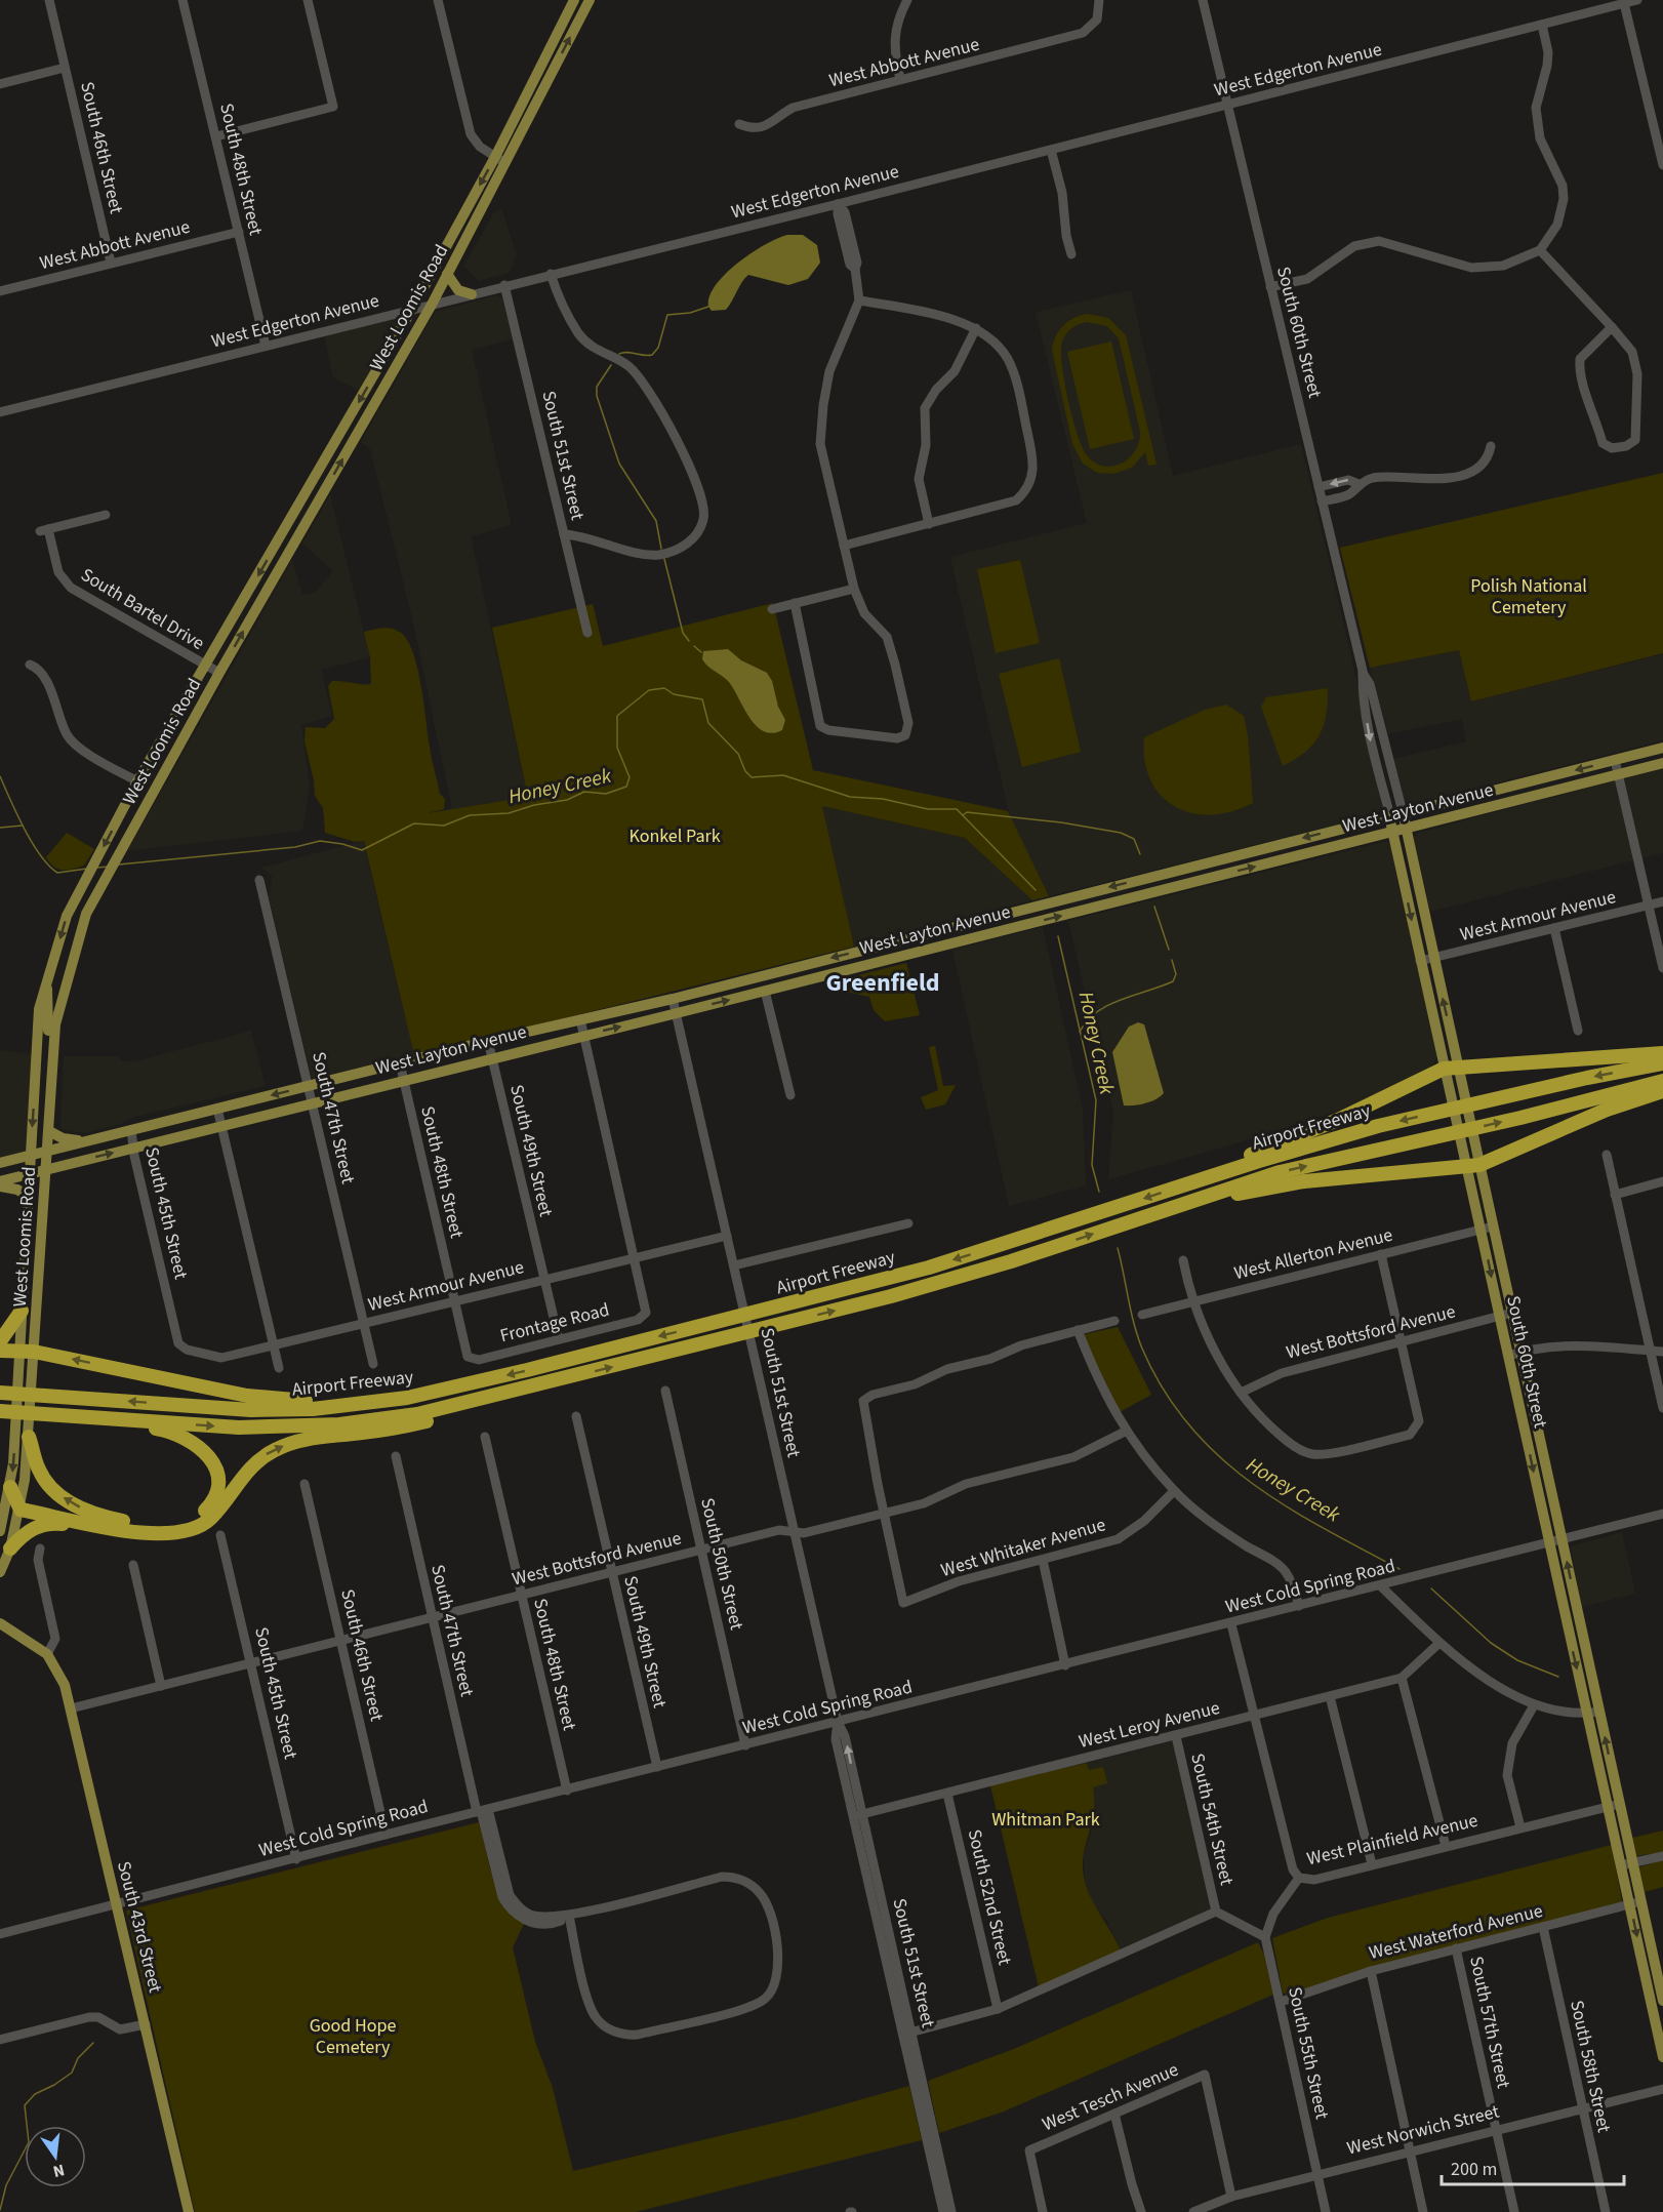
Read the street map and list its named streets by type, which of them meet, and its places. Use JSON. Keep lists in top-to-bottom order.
{
  "streets": {
    "highway": ["Airport Freeway"],
    "main road": [
      "West Loomis Road",
      "South 60th Street",
      "West Layton Avenue",
      "South 43rd Street"
    ],
    "street": [
      "West Abbott Avenue",
      "West Edgerton Avenue",
      "South 46th Street",
      "South 48th Street",
      "South 51st Street",
      "South Bartel Drive",
      "West Armour Avenue",
      "South 47th Street",
      "South 49th Street",
      "South 45th Street",
      "West Allerton Avenue",
      "Frontage Road",
      "West Bottsford Avenue",
      "West Whitaker Avenue",
      "South 50th Street",
      "West Cold Spring Road",
      "West Leroy Avenue",
      "South 54th Street",
      "West Plainfield Avenue",
      "South 52nd Street",
      "West Waterford Avenue",
      "South 57th Street",
      "South 55th Street",
      "South 58th Street",
      "West Tesch Avenue",
      "West Norwich Street"
    ]
  },
  "crossings": [
    ["West Abbott Avenue", "South 46th Street"],
    ["West Abbott Avenue", "South 48th Street"],
    ["West Edgerton Avenue", "South 48th Street"],
    ["West Edgerton Avenue", "West Loomis Road"],
    ["West Edgerton Avenue", "South 60th Street"],
    ["West Edgerton Avenue", "South 51st Street"],
    ["South 46th Street", "West Bottsford Avenue"],
    ["South 46th Street", "West Cold Spring Road"],
    ["South 48th Street", "West Layton Avenue"],
    ["South 48th Street", "West Armour Avenue"],
    ["South 48th Street", "Frontage Road"],
    ["South 48th Street", "West Bottsford Avenue"],
    ["South 48th Street", "West Cold Spring Road"],
    ["West Loomis Road", "South Bartel Drive"],
    ["West Loomis Road", "West Layton Avenue"],
    ["South 60th Street", "West Layton Avenue"],
    ["South 60th Street", "West Armour Avenue"],
    ["South 60th Street", "West Allerton Avenue"],
    ["South 60th Street", "West Bottsford Avenue"],
    ["South 60th Street", "West Cold Spring Road"],
    ["South 60th Street", "West Plainfield Avenue"],
    ["South 60th Street", "West Waterford Avenue"],
    ["South 51st Street", "West Layton Avenue"],
    ["South 51st Street", "West Armour Avenue"],
    ["South 51st Street", "West Bottsford Avenue"],
    ["South 51st Street", "West Cold Spring Road"],
    ["South 51st Street", "West Leroy Avenue"],
    ["West Layton Avenue", "South 47th Street"],
    ["West Layton Avenue", "South 49th Street"],
    ["West Layton Avenue", "South 45th Street"],
    ["West Armour Avenue", "South 47th Street"],
    ["West Armour Avenue", "South 49th Street"],
    ["West Armour Avenue", "South 45th Street"],
    ["West Armour Avenue", "Frontage Road"],
    ["South 47th Street", "West Bottsford Avenue"],
    ["South 47th Street", "West Cold Spring Road"],
    ["South 49th Street", "Frontage Road"],
    ["South 49th Street", "West Bottsford Avenue"],
    ["South 49th Street", "West Cold Spring Road"],
    ["South 45th Street", "West Bottsford Avenue"],
    ["South 45th Street", "West Cold Spring Road"],
    ["West Bottsford Avenue", "West Whitaker Avenue"],
    ["West Bottsford Avenue", "South 50th Street"],
    ["West Bottsford Avenue", "South 43rd Street"],
    ["South 50th Street", "West Cold Spring Road"],
    ["West Cold Spring Road", "South 43rd Street"],
    ["West Leroy Avenue", "South 54th Street"],
    ["West Leroy Avenue", "South 52nd Street"],
    ["West Plainfield Avenue", "South 55th Street"],
    ["West Waterford Avenue", "South 57th Street"],
    ["West Waterford Avenue", "South 55th Street"],
    ["West Waterford Avenue", "South 58th Street"],
    ["South 57th Street", "West Norwich Street"],
    ["South 55th Street", "West Norwich Street"],
    ["South 58th Street", "West Norwich Street"],
    ["West Tesch Avenue", "West Norwich Street"]
  ],
  "districts": ["Greenfield"],
  "water": ["Honey Creek"],
  "parks": [
    "Polish National Cemetery",
    "Konkel Park",
    "Whitman Park",
    "Good Hope Cemetery"
  ],
  "scale_bar": "200 m",
  "north": "bottom"
}
